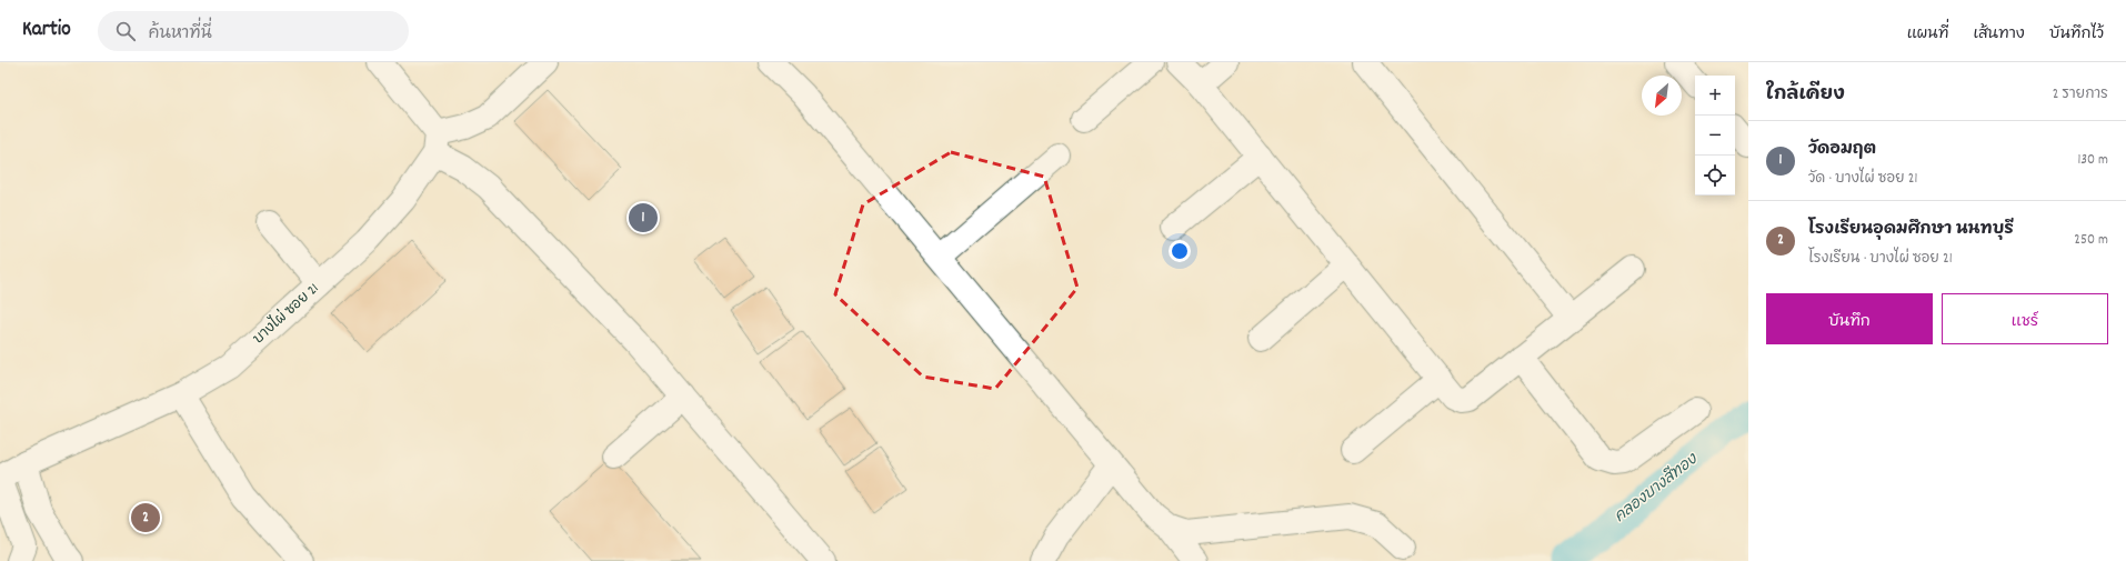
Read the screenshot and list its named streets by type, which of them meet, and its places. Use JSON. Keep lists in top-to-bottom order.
{
  "streets": {
    "street": ["บางไผ่ ซอย 21"]
  },
  "water": ["คลองบางสีทอง"],
  "north": "bottom left",
  "page": {
    "header": "Kartio",
    "search": "ค้นหาที่นี่",
    "nav": ["แผนที่", "เส้นทาง", "บันทึกไว้"],
    "heading": ["ใกล้เคียง", "2 รายการ"],
    "map_buttons": ["+", "−"],
    "list": [
      {
        "mark": "1",
        "name": "วัดอมฤต",
        "note": "วัด · บางไผ่ ซอย 21",
        "value": "130 m"
      },
      {
        "mark": "2",
        "name": "โรงเรียนอุดมศึกษา นนทบุรี",
        "note": "โรงเรียน · บางไผ่ ซอย 21",
        "value": "250 m"
      }
    ],
    "pins": ["1", "2"],
    "buttons": ["บันทึก", "แชร์"]
  }
}
